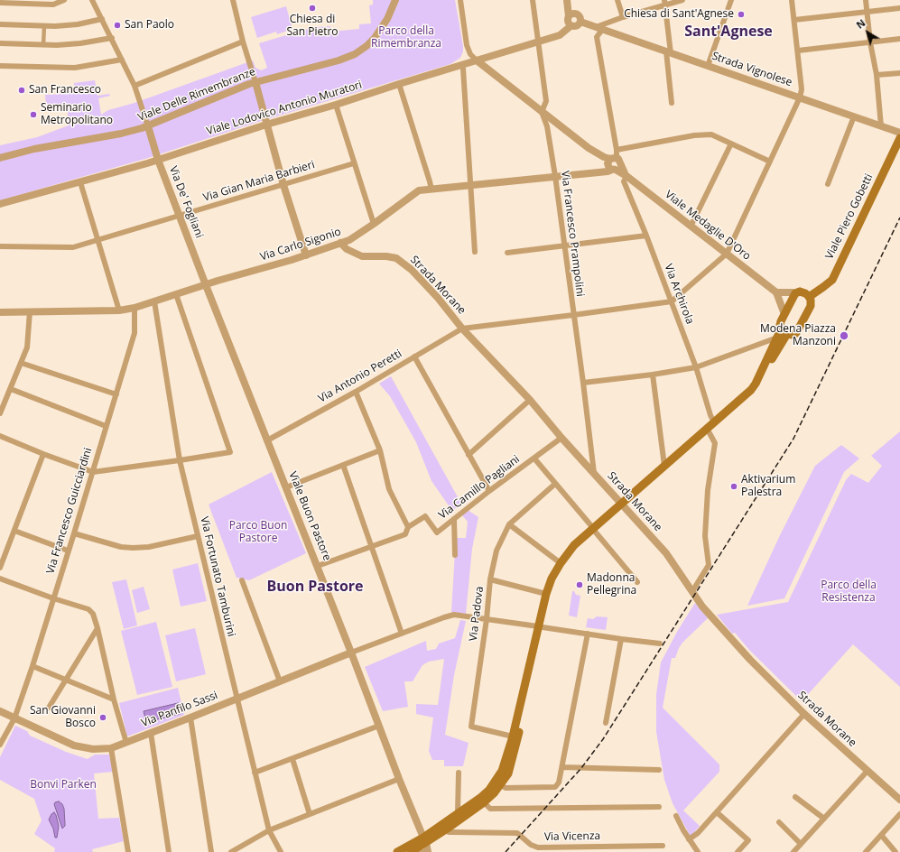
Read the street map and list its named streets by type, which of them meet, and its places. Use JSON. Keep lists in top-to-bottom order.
{
  "streets": {
    "main road": ["Viale Piero Gobetti"],
    "street": [
      "Strada Vignolese",
      "Viale Delle Rimembranze",
      "Viale Lodovico Antonio Muratori",
      "Via Gian Maria Barbieri",
      "Via De' Fogliani",
      "Viale Medaglie D'Oro",
      "Via Francesco Prampolini",
      "Via Carlo Sigonio",
      "Strada Morane",
      "Via Archirola",
      "Via Antonio Peretti",
      "Via Camillo Pagliani",
      "Via Francesco Guicciardini",
      "Viale Buon Pastore",
      "Via Fortunato Tamburini",
      "Via Padova",
      "Via Panfilo Sassi",
      "Via Vicenza"
    ]
  },
  "crossings": [
    ["Viale Delle Rimembranze", "Via De' Fogliani"],
    ["Viale Lodovico Antonio Muratori", "Via De' Fogliani"],
    ["Viale Lodovico Antonio Muratori", "Viale Medaglie D'Oro"],
    ["Via Gian Maria Barbieri", "Via De' Fogliani"],
    ["Via De' Fogliani", "Via Carlo Sigonio"],
    ["Via De' Fogliani", "Viale Buon Pastore"],
    ["Viale Medaglie D'Oro", "Via Francesco Prampolini"],
    ["Viale Medaglie D'Oro", "Via Carlo Sigonio"],
    ["Viale Medaglie D'Oro", "Via Archirola"],
    ["Via Francesco Prampolini", "Via Carlo Sigonio"],
    ["Via Francesco Prampolini", "Strada Morane"],
    ["Via Carlo Sigonio", "Strada Morane"],
    ["Via Carlo Sigonio", "Via Francesco Guicciardini"],
    ["Via Carlo Sigonio", "Viale Buon Pastore"],
    ["Via Carlo Sigonio", "Via Fortunato Tamburini"],
    ["Strada Morane", "Via Antonio Peretti"],
    ["Strada Morane", "Via Camillo Pagliani"],
    ["Via Antonio Peretti", "Viale Buon Pastore"],
    ["Via Camillo Pagliani", "Viale Buon Pastore"],
    ["Via Francesco Guicciardini", "Via Panfilo Sassi"],
    ["Viale Buon Pastore", "Via Panfilo Sassi"],
    ["Via Fortunato Tamburini", "Via Panfilo Sassi"]
  ],
  "districts": ["Sant'Agnese", "Buon Pastore"],
  "parks": [
    "Parco della Rimembranza",
    "Parco Buon Pastore",
    "Parco della Resistenza",
    "Bonvi Parken"
  ],
  "places": [
    "Chiesa di San Pietro",
    "Chiesa di Sant'Agnese",
    "San Paolo",
    "San Francesco",
    "Seminario Metropolitano",
    "Modena Piazza Manzoni",
    "Aktivarium Palestra",
    "Madonna Pellegrina",
    "San Giovanni Bosco"
  ],
  "north": "top left"
}
